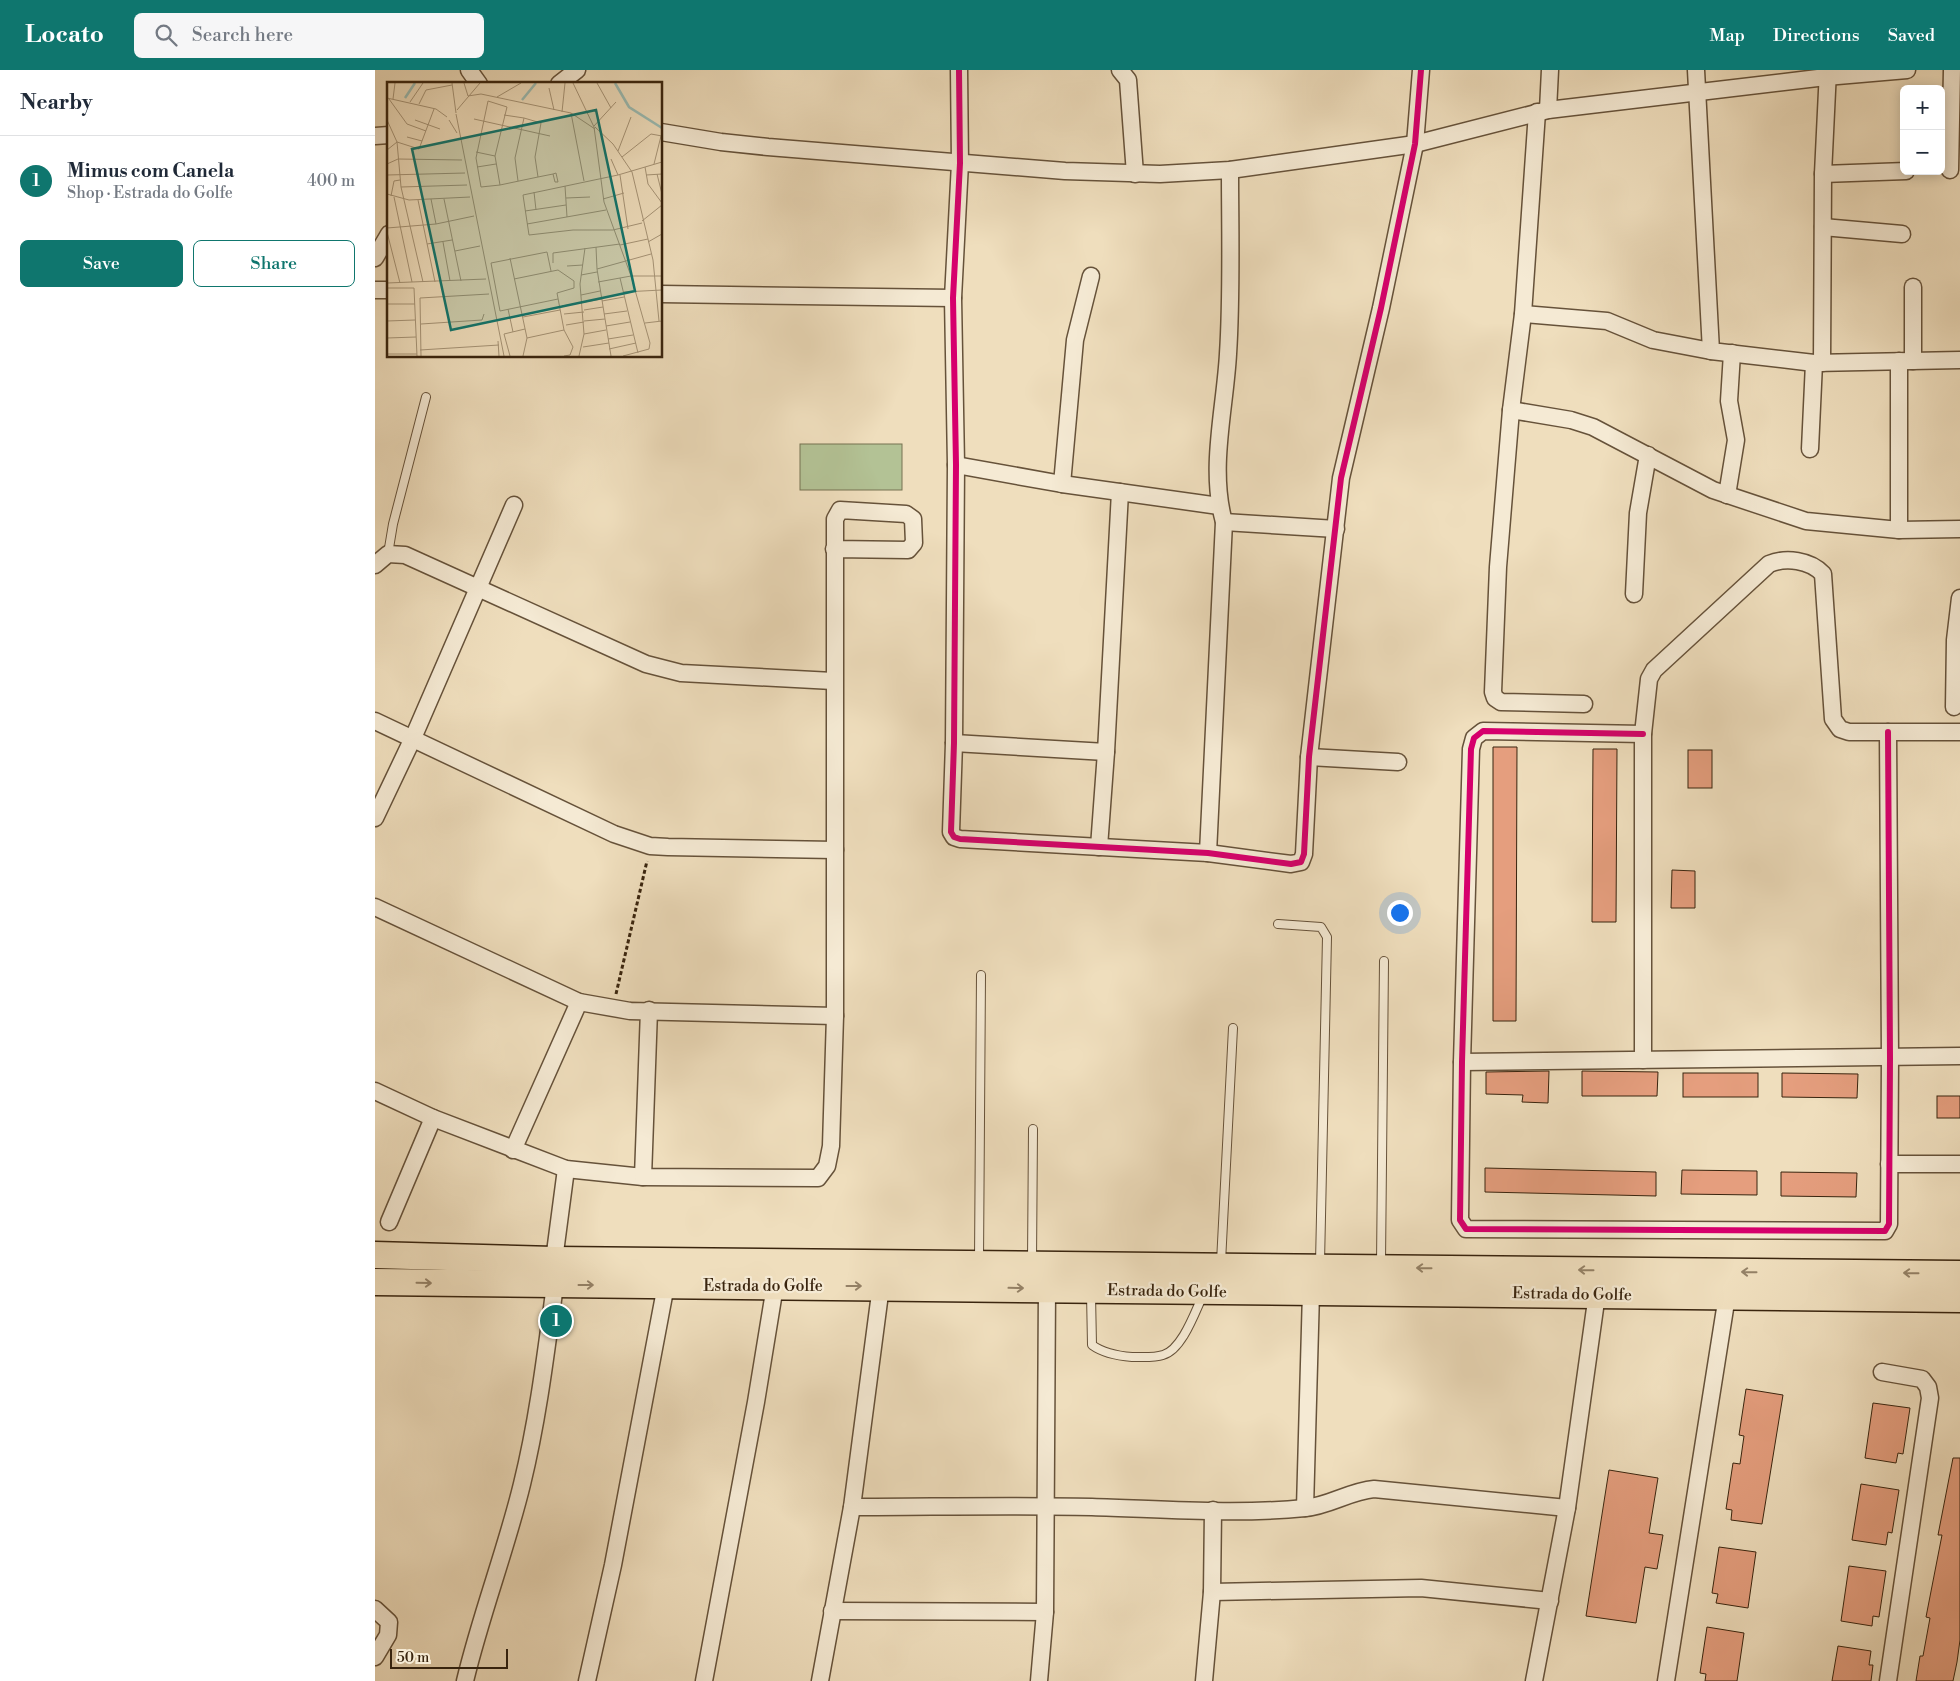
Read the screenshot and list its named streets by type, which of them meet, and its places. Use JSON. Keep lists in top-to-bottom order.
{
  "streets": {
    "highway": ["Estrada do Golfe"]
  },
  "scale_bar": "50 m",
  "page": {
    "header": "Locato",
    "search": "Search here",
    "nav": ["Map", "Directions", "Saved"],
    "heading": "Nearby",
    "map_buttons": ["+", "−"],
    "list": [
      {
        "mark": "1",
        "name": "Mimus com Canela",
        "note": "Shop · Estrada do Golfe",
        "value": "400 m"
      }
    ],
    "buttons": ["Save", "Share"],
    "pins": "1",
    "scale": "50 m"
  }
}
